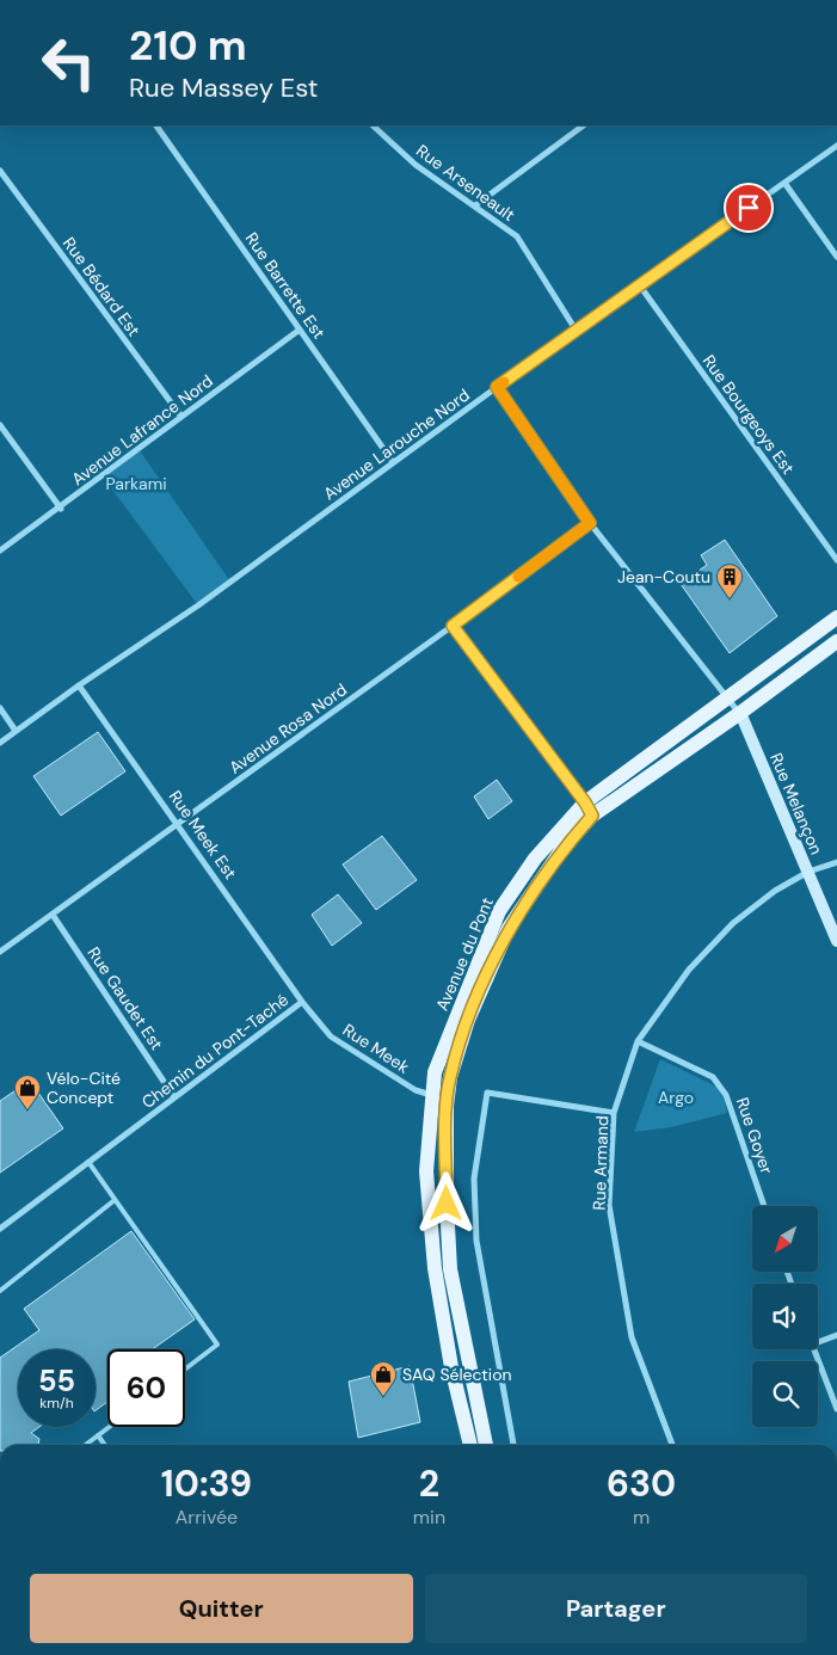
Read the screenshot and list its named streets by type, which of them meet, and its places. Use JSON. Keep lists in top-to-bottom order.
{
  "streets": {
    "main road": ["Avenue du Pont"],
    "street": [
      "Rue Arseneault",
      "Rue Barrette Est",
      "Rue Bédard Est",
      "Rue Bourgeoys Est",
      "Avenue Lafrance Nord",
      "Avenue Larouche Nord",
      "Avenue Rosa Nord",
      "Rue Melançon",
      "Rue Meek Est",
      "Rue Gaudet Est",
      "Rue Meek",
      "Chemin du Pont-Taché",
      "Rue Goyer",
      "Rue Armand"
    ]
  },
  "crossings": [
    ["Rue Arseneault", "Avenue Larouche Nord"],
    ["Rue Barrette Est", "Avenue Lafrance Nord"],
    ["Rue Barrette Est", "Avenue Larouche Nord"],
    ["Rue Bédard Est", "Avenue Lafrance Nord"],
    ["Rue Bourgeoys Est", "Avenue Larouche Nord"],
    ["Avenue Larouche Nord", "Rue Meek Est"],
    ["Avenue Rosa Nord", "Rue Meek Est"],
    ["Avenue Rosa Nord", "Rue Gaudet Est"],
    ["Rue Melançon", "Avenue du Pont"],
    ["Rue Melançon", "Rue Armand"],
    ["Rue Meek Est", "Rue Meek"],
    ["Rue Meek Est", "Chemin du Pont-Taché"],
    ["Avenue du Pont", "Rue Meek"],
    ["Rue Gaudet Est", "Chemin du Pont-Taché"],
    ["Rue Meek", "Chemin du Pont-Taché"],
    ["Rue Goyer", "Rue Armand"]
  ],
  "parks": ["Parkami", "Argo"],
  "places": {
    "building": ["Jean-Coutu"],
    "shop": ["Vélo-Cité Concept", "SAQ Sélection"]
  },
  "north": "bottom left",
  "page": {
    "turn": ["210 m", "Rue Massey Est"],
    "speed": "55 km/h",
    "limit": "60",
    "eta": [
      "10:39",
      "Arrivée",
      "2",
      "min",
      "630",
      "m"
    ],
    "buttons": ["Quitter", "Partager"]
  }
}
